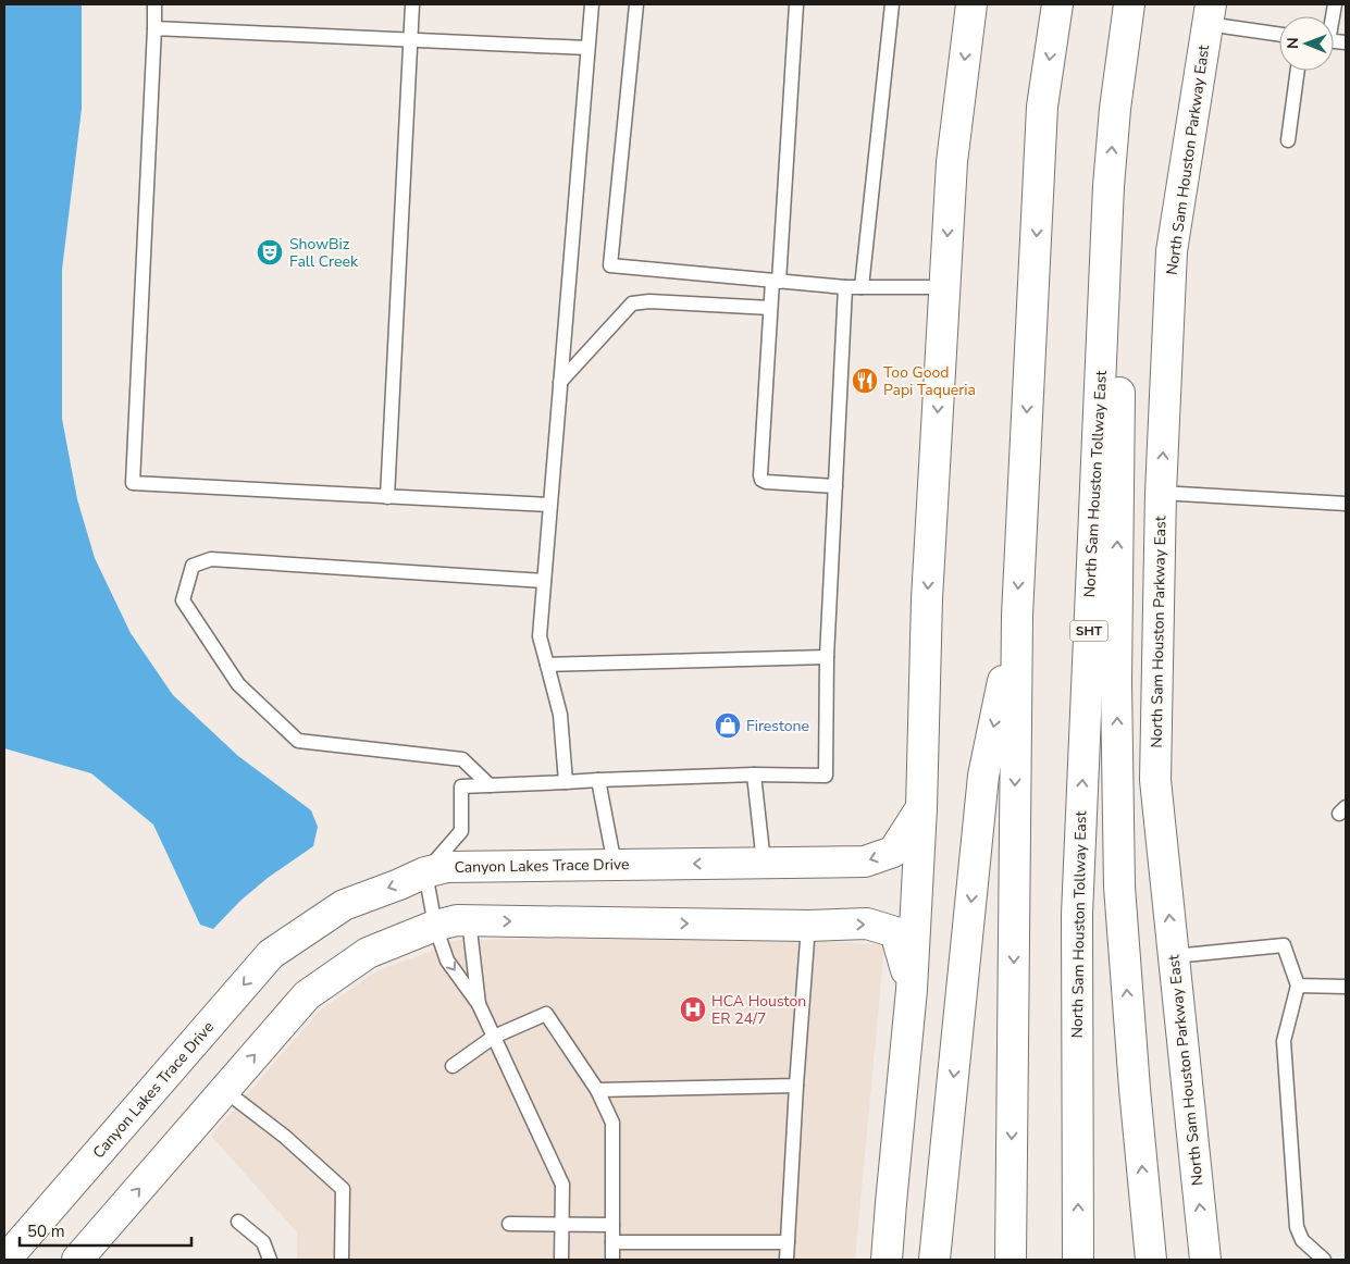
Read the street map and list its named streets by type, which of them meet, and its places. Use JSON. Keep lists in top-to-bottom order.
{
  "streets": {
    "main road": [
      "North Sam Houston Parkway East",
      "North Sam Houston Tollway East",
      "SHT",
      "Canyon Lakes Trace Drive"
    ]
  },
  "places": {
    "theatre": ["ShowBiz Fall Creek"],
    "restaurant": ["Too Good Papi Taqueria"],
    "shop": ["Firestone"],
    "hospital": ["HCA Houston ER 24/7"]
  },
  "scale_bar": "50 m",
  "north": "left"
}
